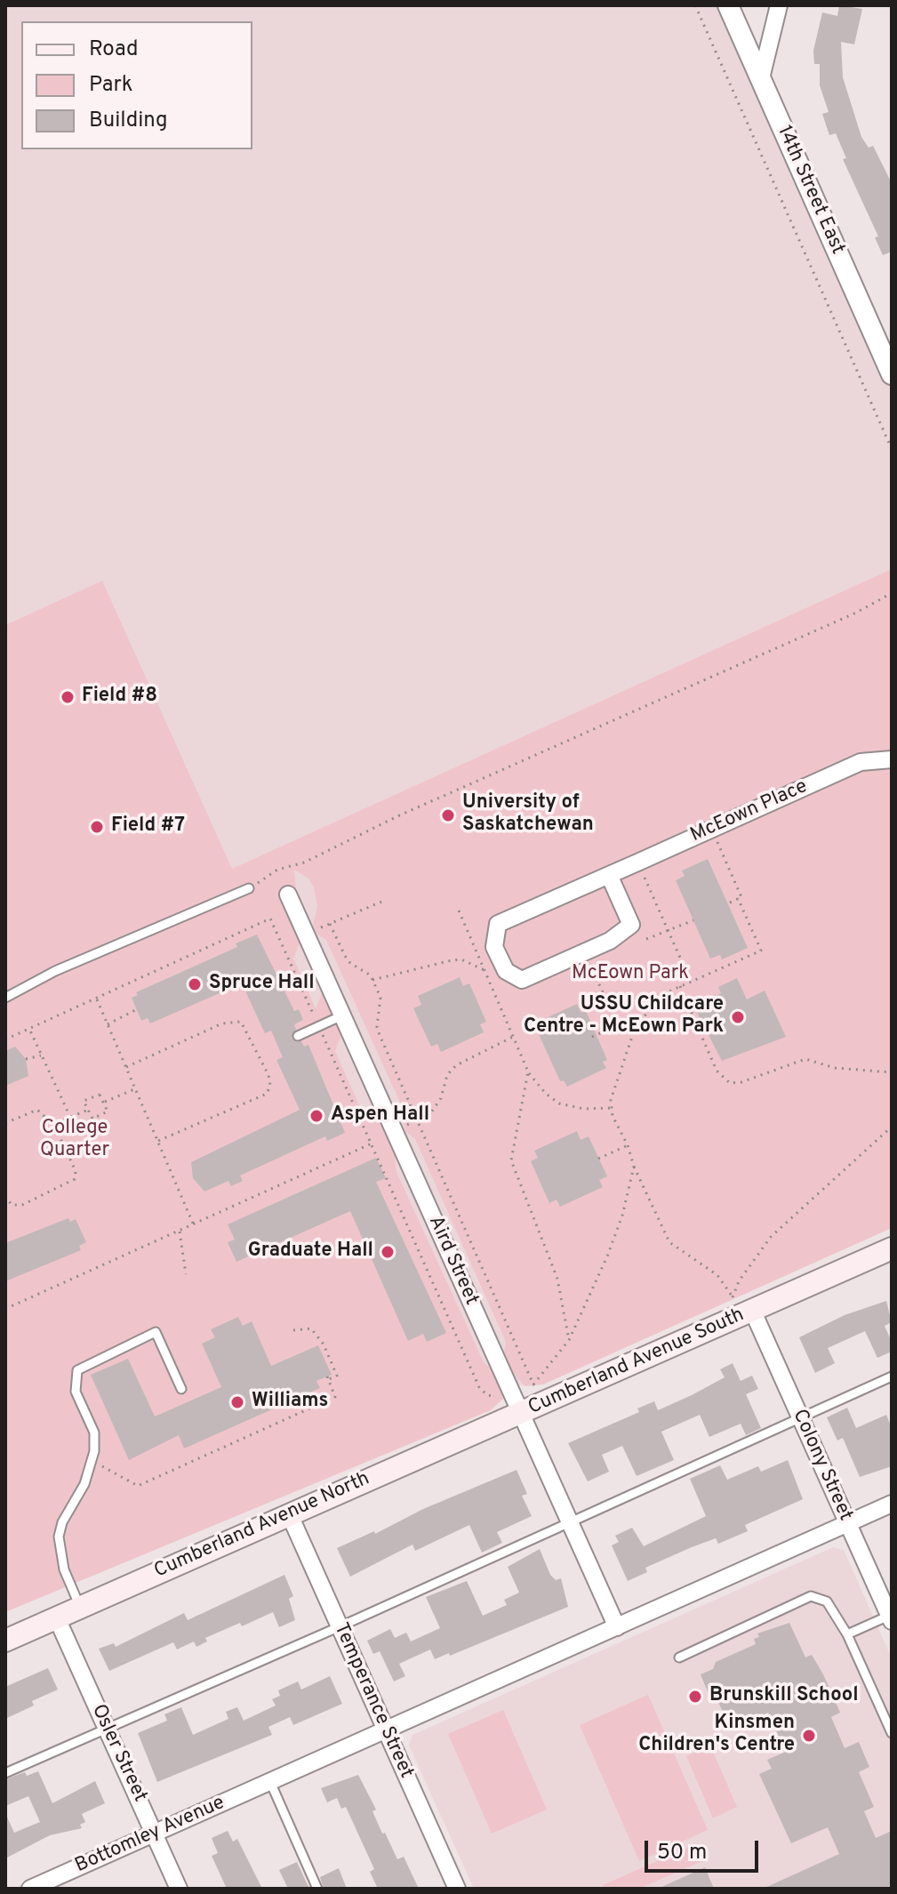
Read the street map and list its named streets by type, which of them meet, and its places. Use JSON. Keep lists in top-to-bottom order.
{
  "streets": {
    "main road": ["Cumberland Avenue South", "Cumberland Avenue North"],
    "street": [
      "14th Street East",
      "McEown Place",
      "Aird Street",
      "Colony Street",
      "Temperance Street",
      "Osler Street",
      "Bottomley Avenue"
    ]
  },
  "crossings": [
    ["Aird Street", "Cumberland Avenue South"],
    ["Aird Street", "Cumberland Avenue North"],
    ["Aird Street", "Bottomley Avenue"],
    ["Cumberland Avenue South", "Colony Street"],
    ["Cumberland Avenue South", "Cumberland Avenue North"],
    ["Colony Street", "Bottomley Avenue"],
    ["Cumberland Avenue North", "Temperance Street"],
    ["Cumberland Avenue North", "Osler Street"],
    ["Temperance Street", "Bottomley Avenue"],
    ["Osler Street", "Bottomley Avenue"]
  ],
  "parks": ["McEown Park", "College Quarter"],
  "places": [
    "Field #8",
    "University of Saskatchewan",
    "Field #7",
    "Spruce Hall",
    "USSU Childcare Centre - McEown Park",
    "Aspen Hall",
    "Graduate Hall",
    "Williams",
    "Brunskill School",
    "Kinsmen Children's Centre"
  ],
  "legend": ["Road", "Park", "Building"],
  "scale_bar": "50 m"
}
